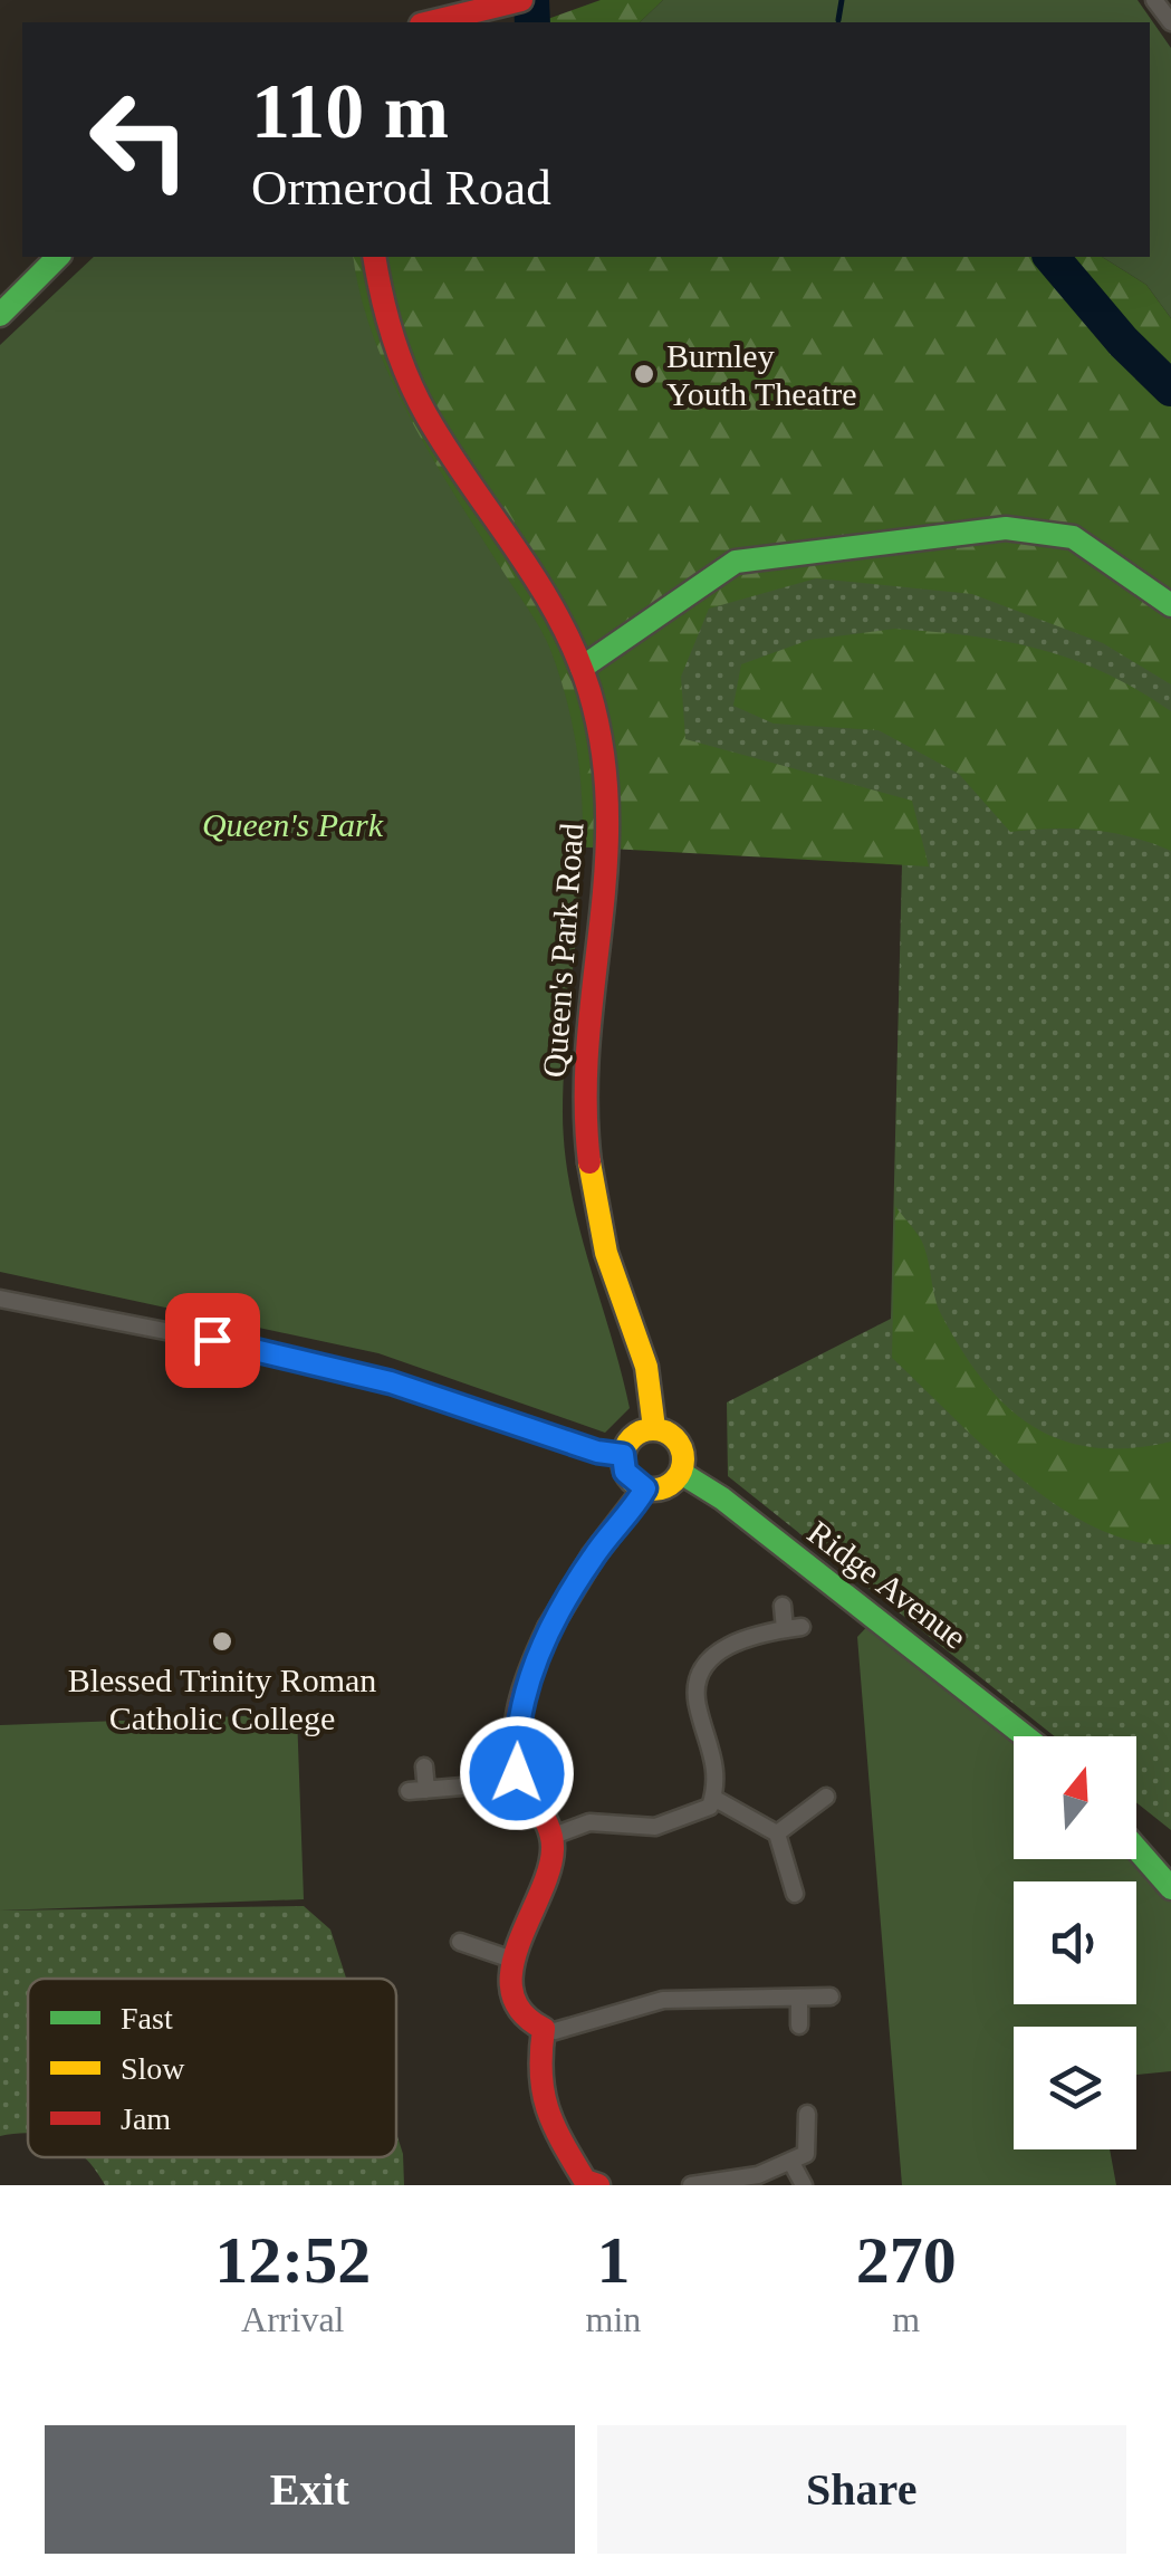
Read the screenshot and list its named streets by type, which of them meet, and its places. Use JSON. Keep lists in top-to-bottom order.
{
  "streets": {
    "main road": ["Queen's Park Road", "Ridge Avenue"]
  },
  "crossings": [
    ["Queen's Park Road", "Ridge Avenue"]
  ],
  "parks": ["Queen's Park"],
  "places": ["Burnley Youth Theatre", "Blessed Trinity Roman Catholic College"],
  "legend": ["Fast", "Slow", "Jam"],
  "north": "top",
  "page": {
    "turn": ["110 m", "Ormerod Road"],
    "eta": [
      "12:52",
      "Arrival",
      "1",
      "min",
      "270",
      "m"
    ],
    "buttons": ["Exit", "Share"]
  }
}
